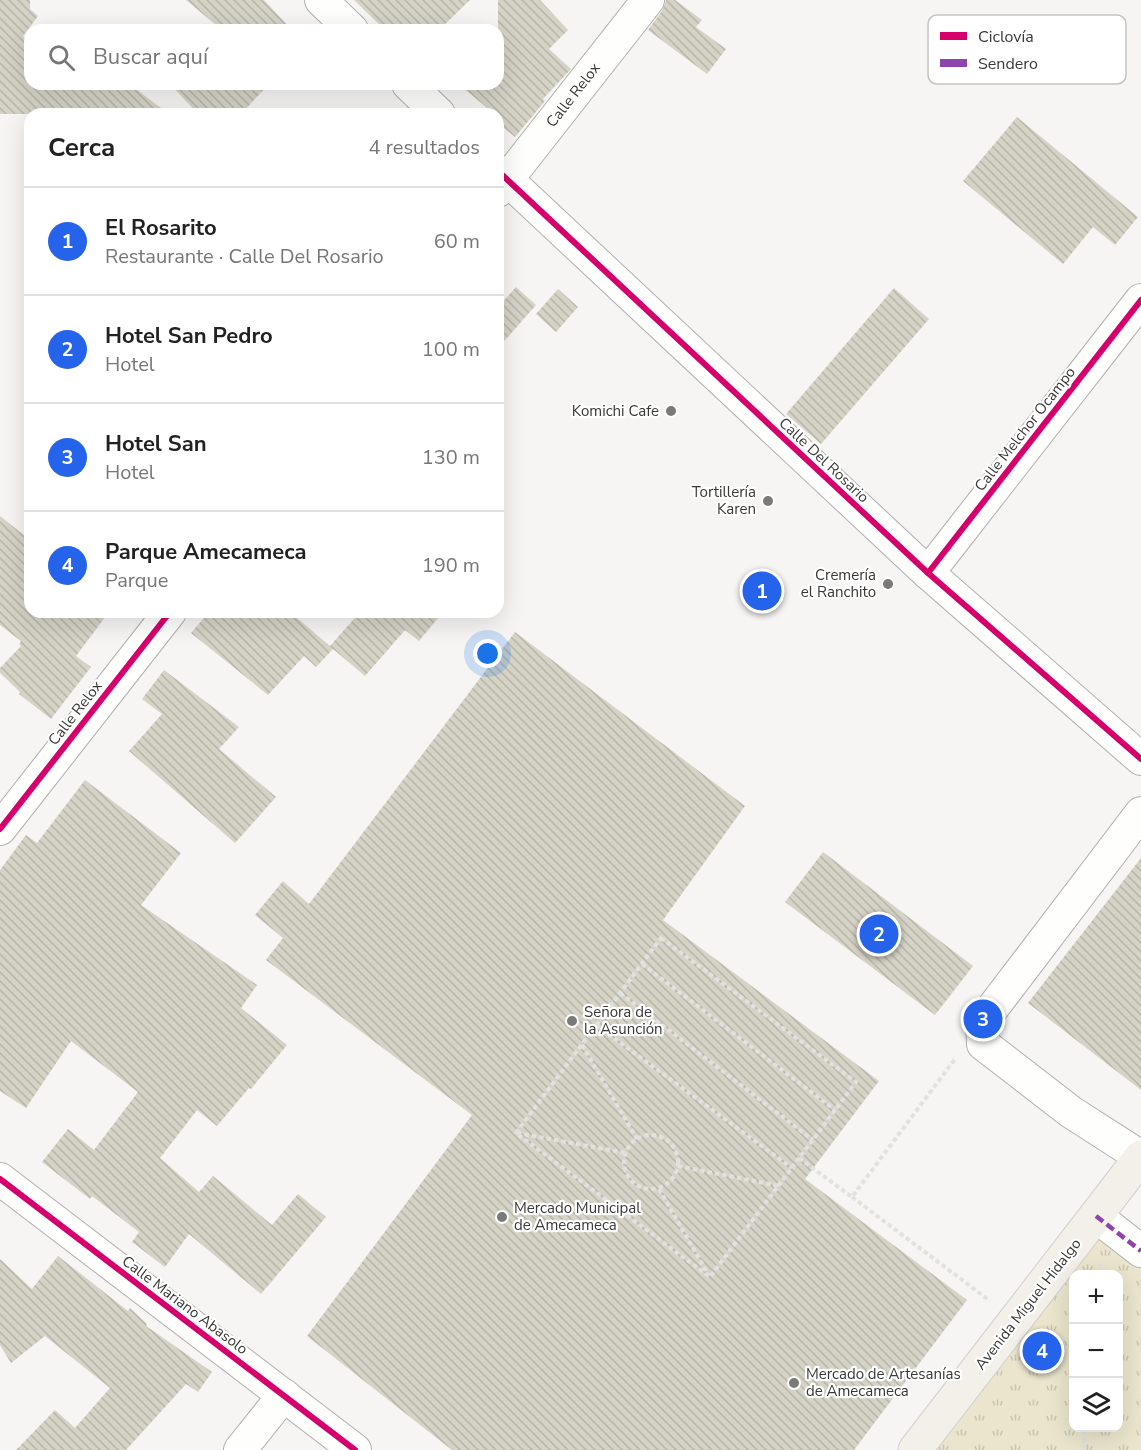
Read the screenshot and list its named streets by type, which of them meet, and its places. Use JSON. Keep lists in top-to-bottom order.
{
  "streets": {
    "main road": ["Avenida Miguel Hidalgo"],
    "street": [
      "Calle Relox",
      "Calle Melchor Ocampo",
      "Calle Del Rosario",
      "Calle Mariano Abasolo"
    ]
  },
  "crossings": [
    ["Calle Melchor Ocampo", "Calle Del Rosario"]
  ],
  "places": [
    "Komichi Cafe",
    "Tortillería Karen",
    "Cremería el Ranchito",
    "Señora de la Asunción",
    "Mercado Municipal de Amecameca",
    "Mercado de Artesanías de Amecameca"
  ],
  "legend": ["Ciclovía", "Sendero"],
  "page": {
    "search": "Buscar aquí",
    "heading": ["Cerca", "4 resultados"],
    "list": [
      {
        "mark": "1",
        "name": "El Rosarito",
        "note": "Restaurante · Calle Del Rosario",
        "value": "60 m"
      },
      {
        "mark": "2",
        "name": "Hotel San Pedro",
        "note": "Hotel",
        "value": "100 m"
      },
      {
        "mark": "3",
        "name": "Hotel San",
        "note": "Hotel",
        "value": "130 m"
      },
      {
        "mark": "4",
        "name": "Parque Amecameca",
        "note": "Parque",
        "value": "190 m"
      }
    ],
    "pins": [
      "1",
      "2",
      "3",
      "4"
    ],
    "map_buttons": ["+", "−"]
  }
}
